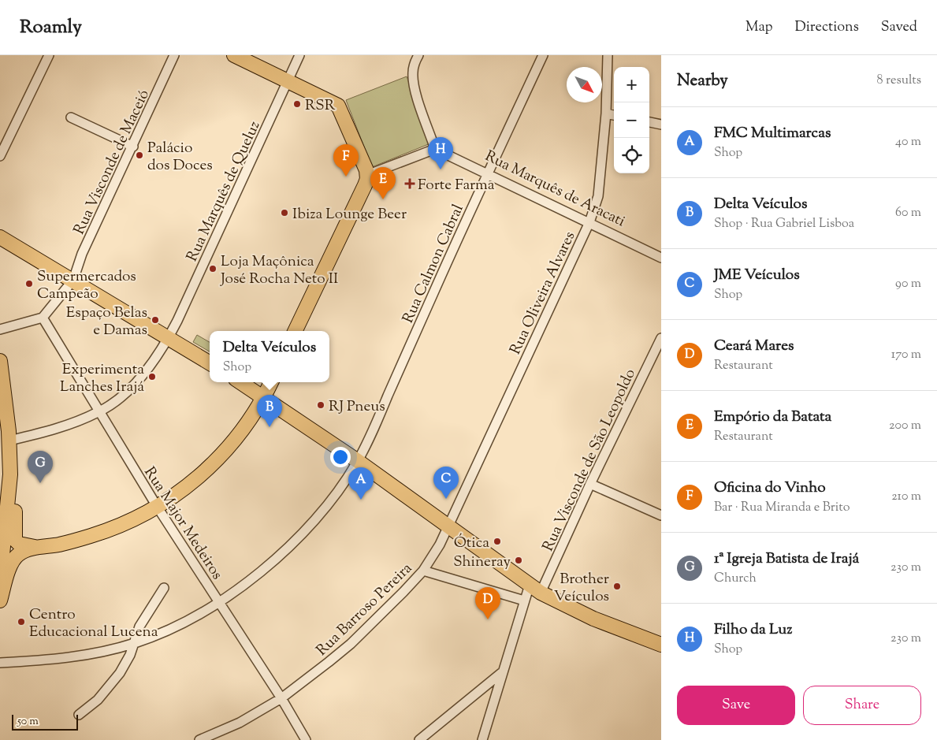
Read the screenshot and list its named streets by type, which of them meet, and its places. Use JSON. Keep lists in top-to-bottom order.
{
  "streets": {
    "street": [
      "Rua Visconde de Maceió",
      "Rua Marquês de Aracati",
      "Rua Marquês de Queluz",
      "Rua Calmon Cabral",
      "Rua Oliveira Alvares",
      "Rua Visconde de São Leopoldo",
      "Rua Major Medeiros",
      "Rua Barroso Pereira"
    ]
  },
  "crossings": [
    ["Rua Marquês de Aracati", "Rua Calmon Cabral"],
    ["Rua Marquês de Aracati", "Rua Oliveira Alvares"],
    ["Rua Marquês de Queluz", "Rua Major Medeiros"],
    ["Rua Calmon Cabral", "Rua Major Medeiros"],
    ["Rua Oliveira Alvares", "Rua Barroso Pereira"],
    ["Rua Major Medeiros", "Rua Barroso Pereira"]
  ],
  "places": {
    "other": [
      "RSR",
      "Palácio dos Doces",
      "Ibiza Lounge Beer",
      "Loja Maçônica José Rocha Neto II",
      "Supermercados Campeão",
      "Espaço Belas e Damas",
      "Experimenta Lanches Irajá",
      "RJ Pneus",
      "Ótica",
      "Shineray",
      "Brother Veículos",
      "Centro Educacional Lucena"
    ],
    "health": ["Forte Farma"]
  },
  "scale_bar": "50 m",
  "north": "bottom right",
  "page": {
    "header": "Roamly",
    "nav": ["Map", "Directions", "Saved"],
    "heading": ["Nearby", "8 results"],
    "map_buttons": ["+", "−"],
    "list": [
      {
        "mark": "A",
        "name": "FMC Multimarcas",
        "note": "Shop",
        "value": "40 m"
      },
      {
        "mark": "B",
        "name": "Delta Veículos",
        "note": "Shop · Rua Gabriel Lisboa",
        "value": "60 m"
      },
      {
        "mark": "C",
        "name": "JME Veículos",
        "note": "Shop",
        "value": "90 m"
      },
      {
        "mark": "D",
        "name": "Ceará Mares",
        "note": "Restaurant",
        "value": "170 m"
      },
      {
        "mark": "E",
        "name": "Empório da Batata",
        "note": "Restaurant",
        "value": "200 m"
      },
      {
        "mark": "F",
        "name": "Oficina do Vinho",
        "note": "Bar · Rua Miranda e Brito",
        "value": "210 m"
      },
      {
        "mark": "G",
        "name": "1ª Igreja Batista de Irajá",
        "note": "Church",
        "value": "230 m"
      },
      {
        "mark": "H",
        "name": "Filho da Luz",
        "note": "Shop",
        "value": "230 m"
      }
    ],
    "pins": [
      "H",
      "F",
      "E",
      "B",
      "G",
      "C",
      "A",
      "D"
    ],
    "popup": ["Delta Veículos", "Shop"],
    "buttons": ["Save", "Share"],
    "scale": "50 m"
  }
}
